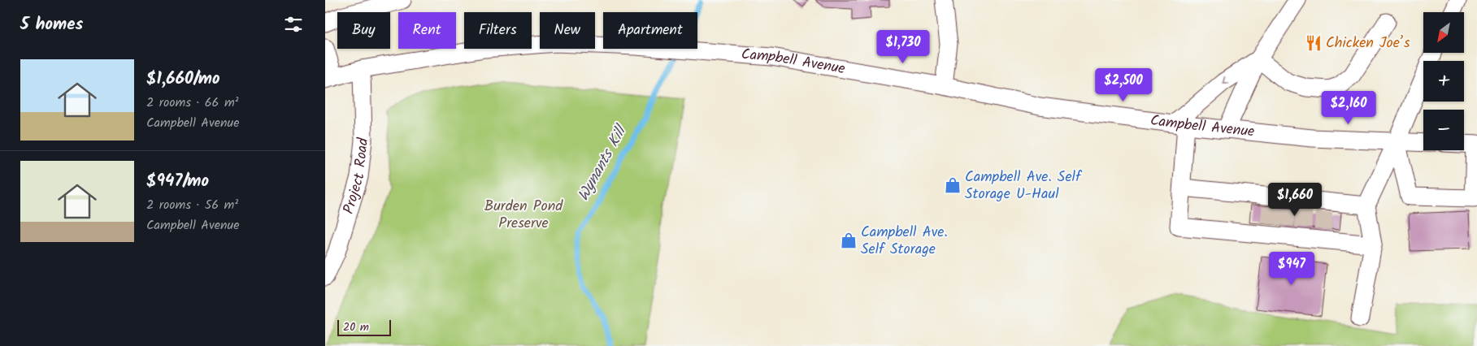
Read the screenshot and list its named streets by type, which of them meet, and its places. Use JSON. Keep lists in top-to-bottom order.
{
  "streets": {
    "street": ["Campbell Avenue", "Project Road"]
  },
  "crossings": [
    ["Campbell Avenue", "Project Road"]
  ],
  "water": ["Wynants Kill"],
  "parks": ["Burden Pond Preserve"],
  "places": {
    "restaurant": ["Chicken Joe’s"],
    "shop": ["Campbell Ave. Self Storage U-Haul", "Campbell Ave. Self Storage"]
  },
  "scale_bar": "20 m",
  "north": "bottom left",
  "page": {
    "heading": "5 homes",
    "map_buttons": ["+", "−"],
    "chip": [
      "Buy",
      "Rent",
      "Filters",
      "New",
      "Apartment"
    ],
    "price": [
      "$1,730",
      "$2,500",
      "$2,160",
      "$1,660",
      "$947"
    ],
    "list": [
      {
        "name": "$1,660/mo",
        "note": "2 rooms · 66 m² · Campbell Avenue"
      },
      {
        "name": "$947/mo",
        "note": "2 rooms · 56 m² · Campbell Avenue"
      }
    ],
    "scale": "20 m"
  }
}
